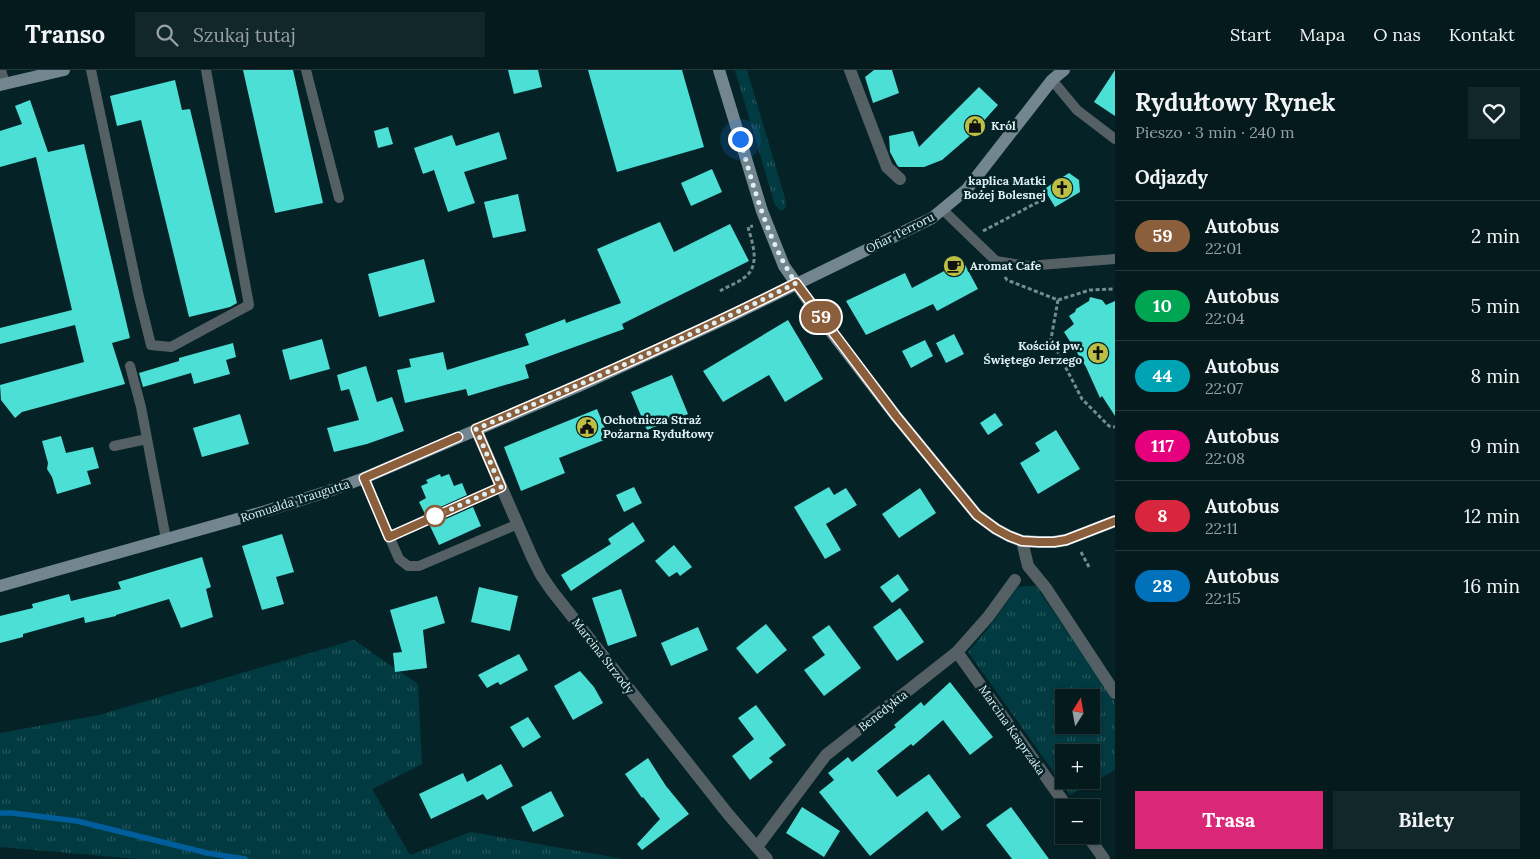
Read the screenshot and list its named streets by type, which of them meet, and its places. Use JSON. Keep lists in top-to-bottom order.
{
  "streets": {
    "street": [
      "Ofiar Terroru",
      "Romualda Traugutta",
      "Marcina Strzody",
      "Benedykta",
      "Marcina Kasprzaka"
    ]
  },
  "crossings": [
    ["Ofiar Terroru", "Romualda Traugutta"],
    ["Romualda Traugutta", "Marcina Strzody"],
    ["Marcina Strzody", "Benedykta"],
    ["Benedykta", "Marcina Kasprzaka"]
  ],
  "places": {
    "shop": ["Król"],
    "church": ["kaplica Matki Bożej Bolesnej", "Kościół pw. Świętego Jerzego"],
    "cafe": ["Aromat Cafe"],
    "public building": ["Ochotnicza Straż Pożarna Rydułtowy"]
  },
  "lines": ["bus line 59"],
  "north": "top",
  "page": {
    "header": "Transo",
    "search": "Szukaj tutaj",
    "nav": [
      "Start",
      "Mapa",
      "O nas",
      "Kontakt"
    ],
    "on_map": "59",
    "heading": [
      ["Rydułtowy Rynek", "Pieszo · 3 min · 240 m"],
      "Odjazdy"
    ],
    "list": [
      {
        "mark": "59",
        "name": "Autobus",
        "note": "22:01",
        "value": "2 min"
      },
      {
        "mark": "10",
        "name": "Autobus",
        "note": "22:04",
        "value": "5 min"
      },
      {
        "mark": "44",
        "name": "Autobus",
        "note": "22:07",
        "value": "8 min"
      },
      {
        "mark": "117",
        "name": "Autobus",
        "note": "22:08",
        "value": "9 min"
      },
      {
        "mark": "8",
        "name": "Autobus",
        "note": "22:11",
        "value": "12 min"
      },
      {
        "mark": "28",
        "name": "Autobus",
        "note": "22:15",
        "value": "16 min"
      }
    ],
    "map_buttons": ["+", "−"],
    "buttons": ["Trasa", "Bilety"]
  }
}
